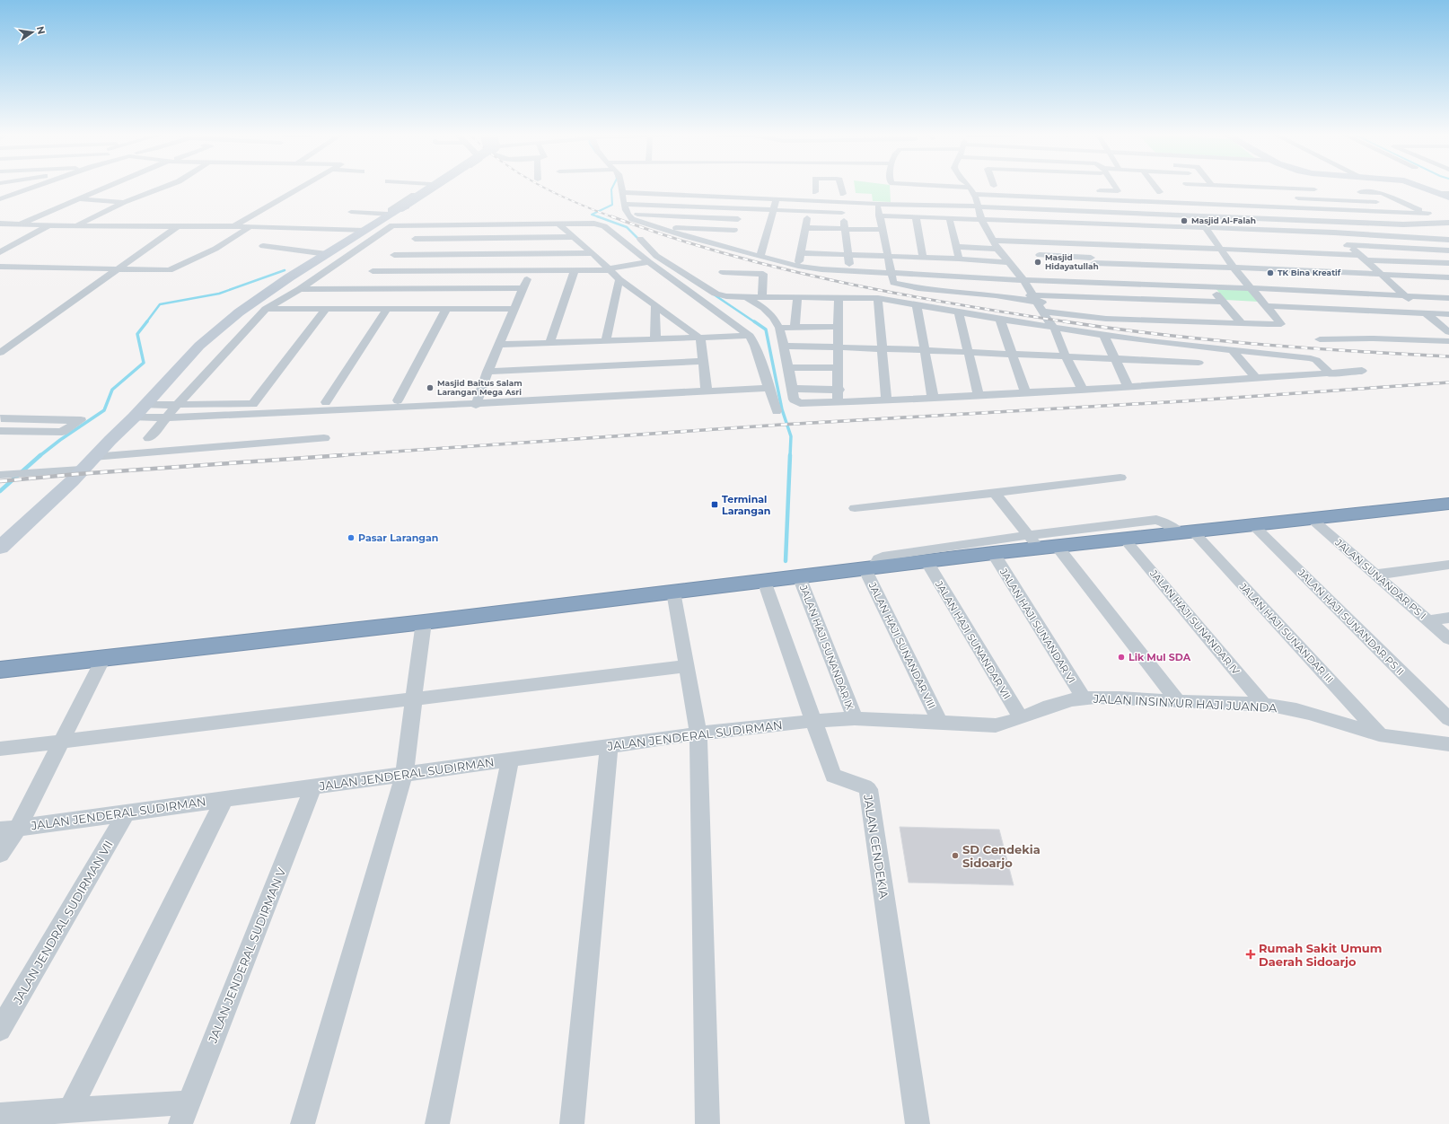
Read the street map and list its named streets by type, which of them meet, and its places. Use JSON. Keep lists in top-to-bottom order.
{
  "streets": {
    "street": [
      "JALAN SUNANDAR PS I",
      "JALAN HAJI SUNANDAR IV",
      "JALAN HAJI SUNANDAR PS II",
      "JALAN HAJI SUNANDAR VI",
      "JALAN HAJI SUNANDAR III",
      "JALAN HAJI SUNANDAR VII",
      "JALAN HAJI SUNANDAR VIII",
      "JALAN HAJI SUNANDAR IX",
      "JALAN INSINYUR HAJI JUANDA",
      "JALAN JENDERAL SUDIRMAN",
      "JALAN CENDEKIA",
      "JALAN JENDRAL SUDIRMAN VII",
      "JALAN JENDERAL SUDIRMAN V"
    ]
  },
  "crossings": [
    ["JALAN HAJI SUNANDAR IV", "JALAN INSINYUR HAJI JUANDA"],
    ["JALAN HAJI SUNANDAR VI", "JALAN INSINYUR HAJI JUANDA"],
    ["JALAN HAJI SUNANDAR III", "JALAN HAJI SUNANDAR VIII"],
    ["JALAN HAJI SUNANDAR III", "JALAN INSINYUR HAJI JUANDA"],
    ["JALAN HAJI SUNANDAR VII", "JALAN INSINYUR HAJI JUANDA"],
    ["JALAN HAJI SUNANDAR VIII", "JALAN INSINYUR HAJI JUANDA"],
    ["JALAN HAJI SUNANDAR IX", "JALAN INSINYUR HAJI JUANDA"],
    ["JALAN INSINYUR HAJI JUANDA", "JALAN JENDERAL SUDIRMAN"],
    ["JALAN INSINYUR HAJI JUANDA", "JALAN CENDEKIA"],
    ["JALAN JENDERAL SUDIRMAN", "JALAN CENDEKIA"],
    ["JALAN JENDERAL SUDIRMAN", "JALAN JENDRAL SUDIRMAN VII"],
    ["JALAN JENDERAL SUDIRMAN", "JALAN JENDERAL SUDIRMAN V"]
  ],
  "places": {
    "other": [
      "Masjid Al-Falah",
      "Masjid Hidayatullah",
      "TK Bina Kreatif",
      "Masjid Baitus Salam Larangan Mega Asri",
      "Pasar Larangan",
      "Lik Mul SDA",
      "SD Cendekia Sidoarjo"
    ],
    "transit": ["Terminal Larangan"],
    "health": ["Rumah Sakit Umum Daerah Sidoarjo"]
  },
  "north": "right"
}
